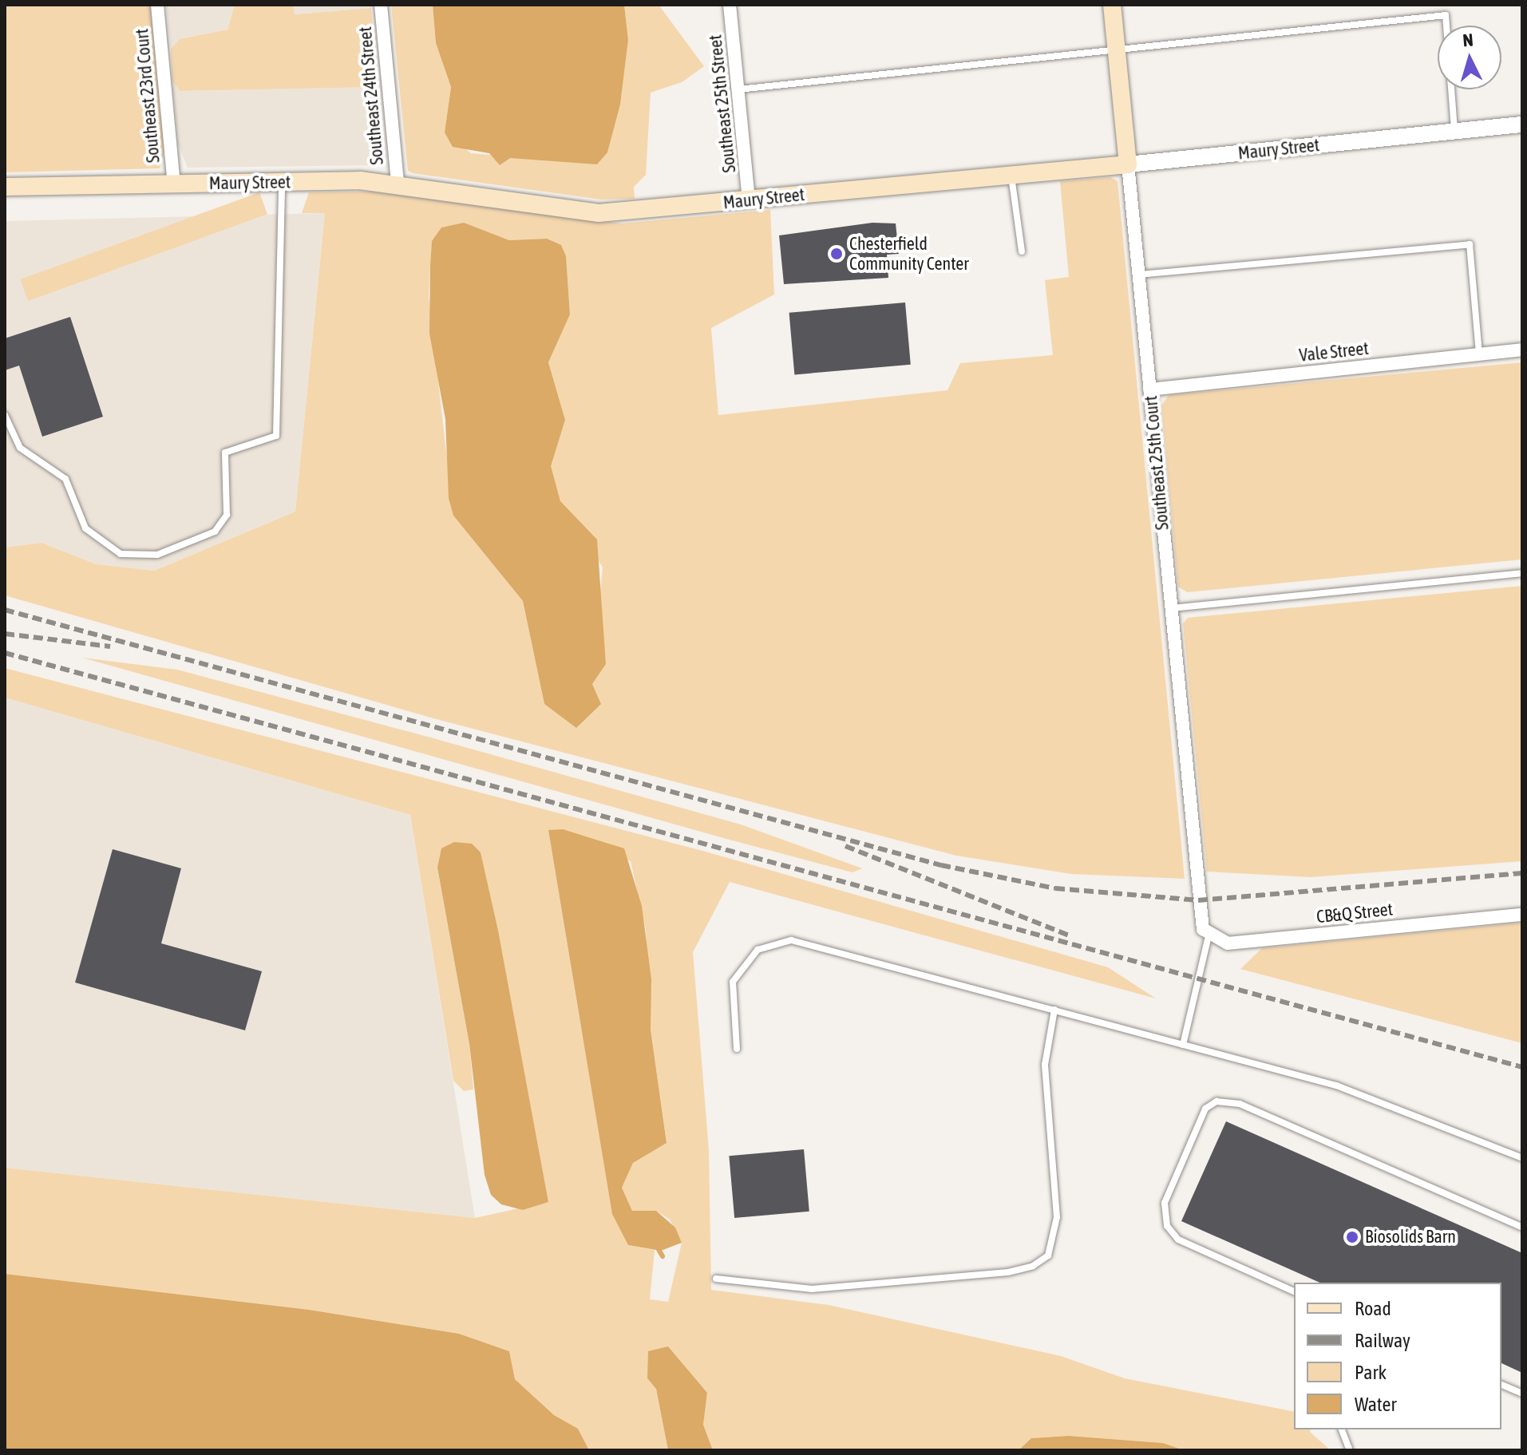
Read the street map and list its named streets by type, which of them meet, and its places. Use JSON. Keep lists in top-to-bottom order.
{
  "streets": {
    "main road": ["Maury Street", "Southeast 25th Court"],
    "street": [
      "Southeast 23rd Court",
      "Southeast 24th Street",
      "Southeast 25th Street",
      "Vale Street",
      "CB&Q Street"
    ]
  },
  "crossings": [
    ["Southeast 23rd Court", "Maury Street"],
    ["Southeast 24th Street", "Maury Street"],
    ["Southeast 25th Street", "Maury Street"],
    ["Maury Street", "Southeast 25th Court"],
    ["Vale Street", "Southeast 25th Court"],
    ["Southeast 25th Court", "CB&Q Street"]
  ],
  "places": ["Chesterfield Community Center", "Biosolids Barn"],
  "legend": [
    "Road",
    "Railway",
    "Park",
    "Water"
  ],
  "north": "top"
}
